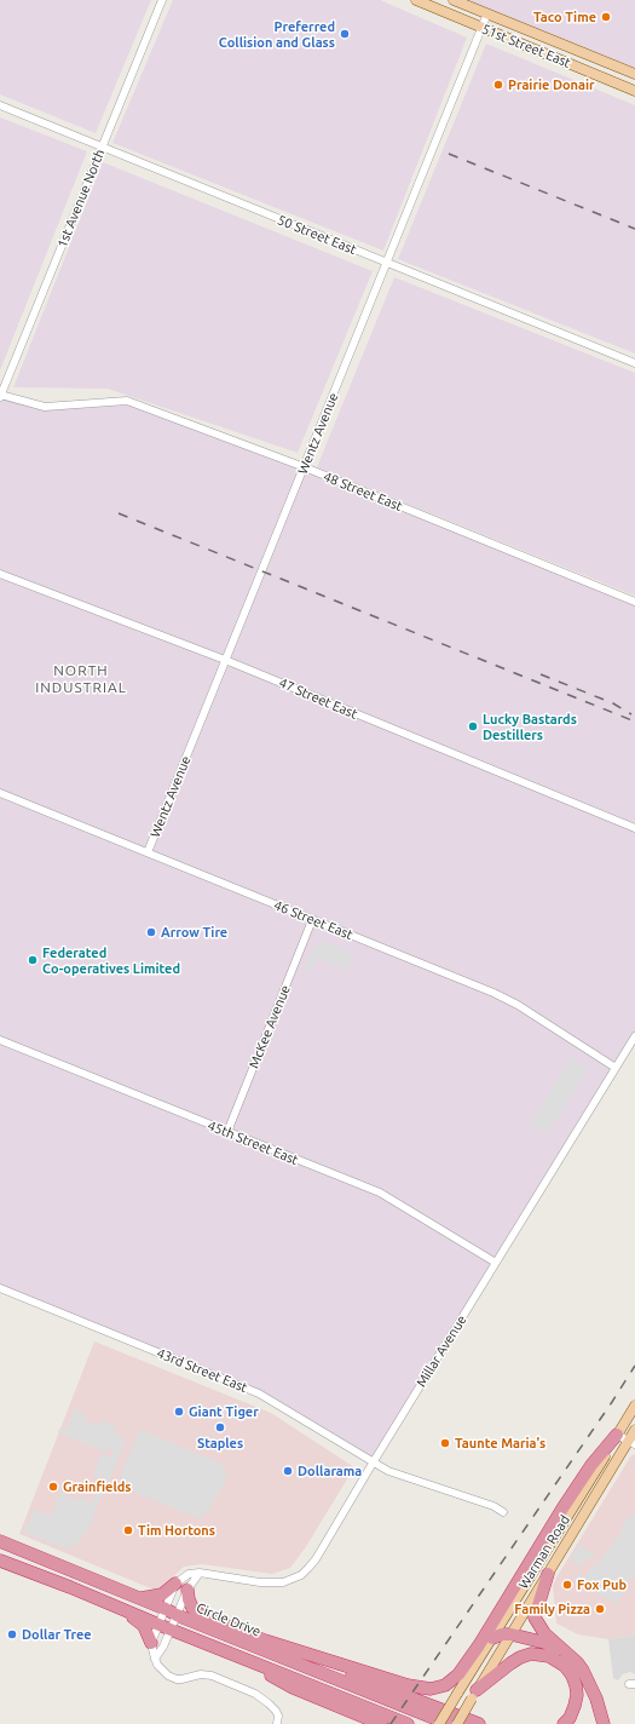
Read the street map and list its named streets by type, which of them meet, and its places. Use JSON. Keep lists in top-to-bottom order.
{
  "streets": {
    "highway": ["Circle Drive"],
    "main road": ["51st Street East", "Warman Road"],
    "street": [
      "1st Avenue North",
      "50 Street East",
      "Wentz Avenue",
      "48 Street East",
      "47 Street East",
      "46 Street East",
      "McKee Avenue",
      "45th Street East",
      "Millar Avenue",
      "43rd Street East"
    ]
  },
  "crossings": [
    ["51st Street East", "Wentz Avenue"],
    ["1st Avenue North", "50 Street East"],
    ["1st Avenue North", "48 Street East"],
    ["50 Street East", "Wentz Avenue"],
    ["Wentz Avenue", "48 Street East"],
    ["Wentz Avenue", "47 Street East"],
    ["Wentz Avenue", "46 Street East"],
    ["46 Street East", "McKee Avenue"],
    ["46 Street East", "Millar Avenue"],
    ["McKee Avenue", "45th Street East"],
    ["45th Street East", "Millar Avenue"],
    ["Millar Avenue", "43rd Street East"]
  ],
  "districts": ["NORTH INDUSTRIAL"],
  "places": [
    "Taco Time",
    "Preferred Collision and Glass",
    "Prairie Donair",
    "Lucky Bastards Destillers",
    "Arrow Tire",
    "Federated Co-operatives Limited",
    "Giant Tiger",
    "Staples",
    "Taunte Maria's",
    "Dollarama",
    "Grainfields",
    "Tim Hortons",
    "Fox Pub",
    "Family Pizza",
    "Dollar Tree"
  ]
}
